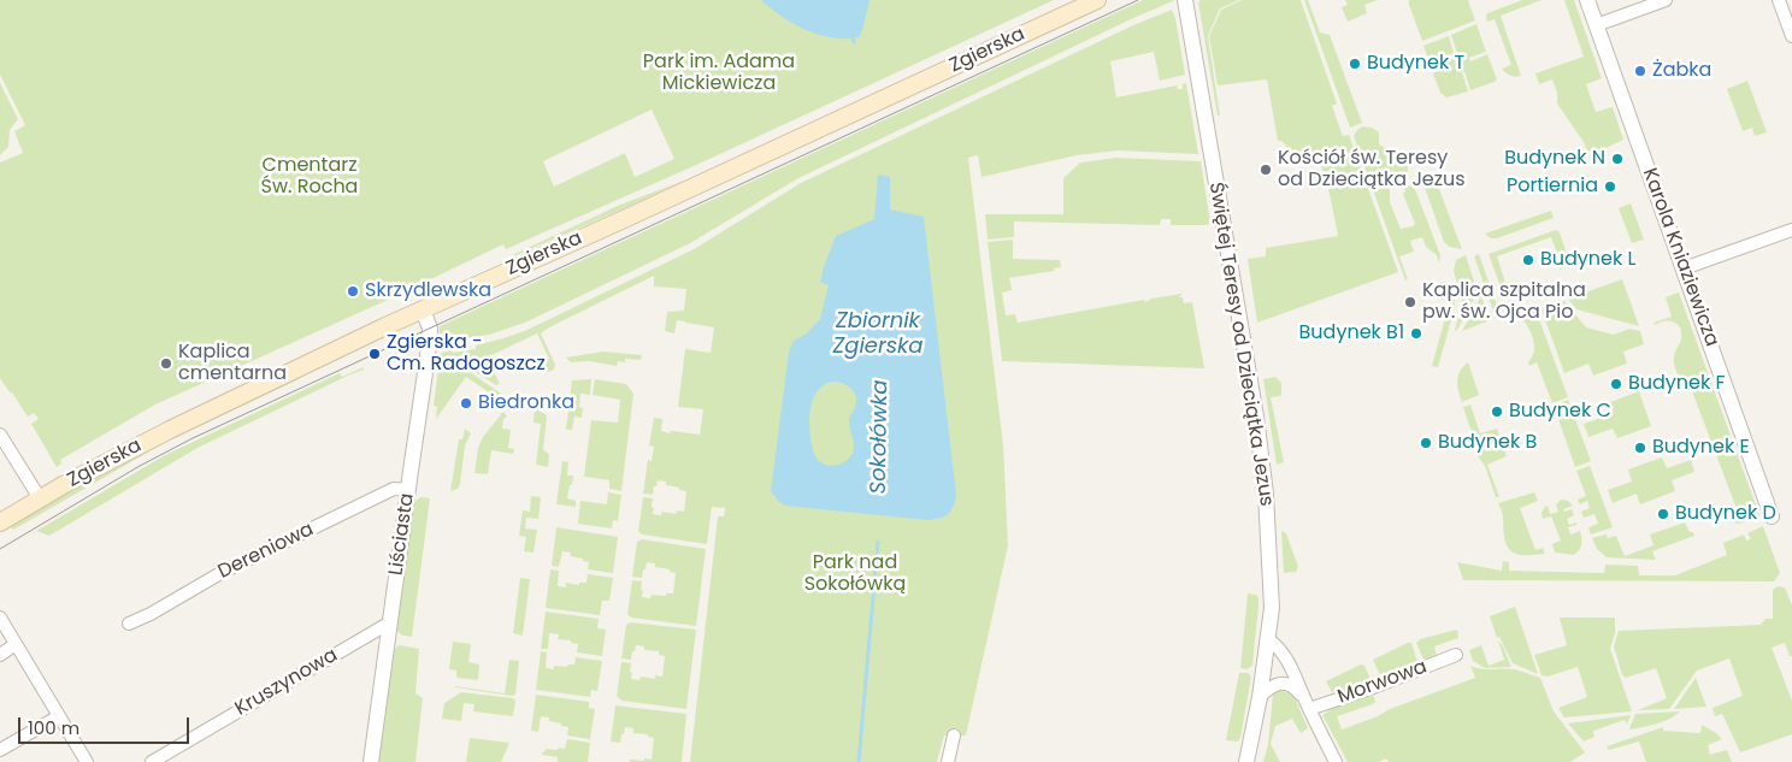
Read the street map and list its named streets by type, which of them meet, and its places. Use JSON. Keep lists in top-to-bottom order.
{
  "streets": {
    "main road": ["Zgierska"],
    "street": [
      "Karola Kniaziewicza",
      "Świętej Teresy od Dzieciątka Jezus",
      "Liściasta",
      "Dereniowa",
      "Kruszynowa",
      "Morwowa"
    ]
  },
  "crossings": [
    ["Zgierska", "Liściasta"],
    ["Liściasta", "Dereniowa"],
    ["Liściasta", "Kruszynowa"]
  ],
  "water": ["Zbiornik Zgierska", "Sokołówka"],
  "parks": ["Park im. Adama Mickiewicza", "Cmentarz Św. Rocha", "Park nad Sokołówką"],
  "places": [
    "Budynek T",
    "Żabka",
    "Budynek N",
    "Kościół św. Teresy od Dzieciątka Jezus",
    "Portiernia",
    "Budynek L",
    "Skrzydlewska",
    "Kaplica szpitalna pw. św. Ojca Pio",
    "Budynek B1",
    "Zgierska - Cm. Radogoszcz",
    "Kaplica cmentarna",
    "Budynek F",
    "Biedronka",
    "Budynek C",
    "Budynek B",
    "Budynek E",
    "Budynek D"
  ],
  "scale_bar": "100 m"
}
